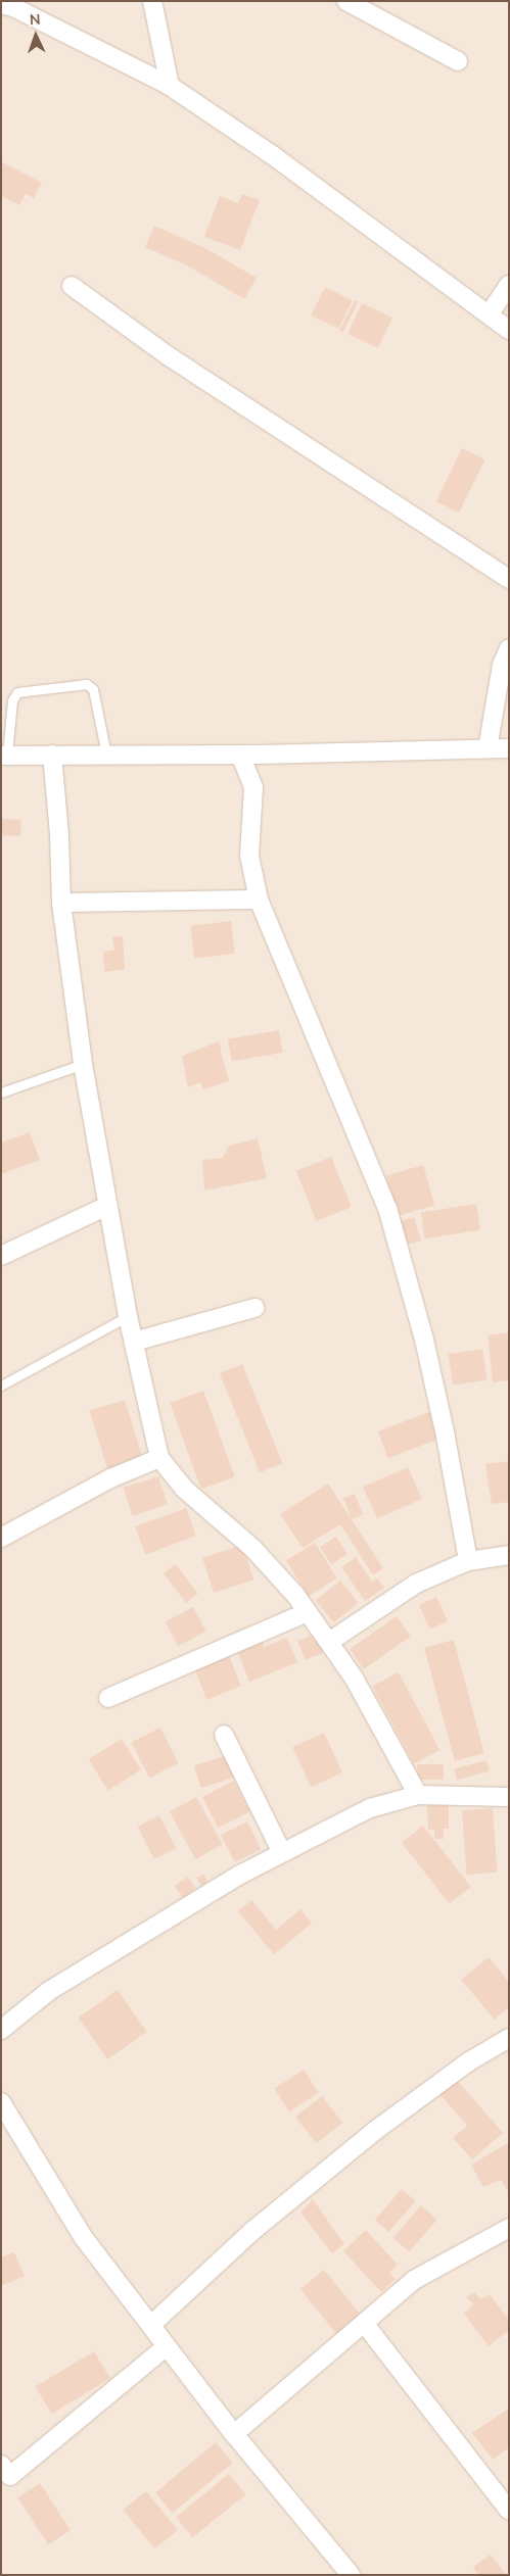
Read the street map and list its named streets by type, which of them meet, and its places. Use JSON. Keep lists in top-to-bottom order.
{
  "north": "top"
}
